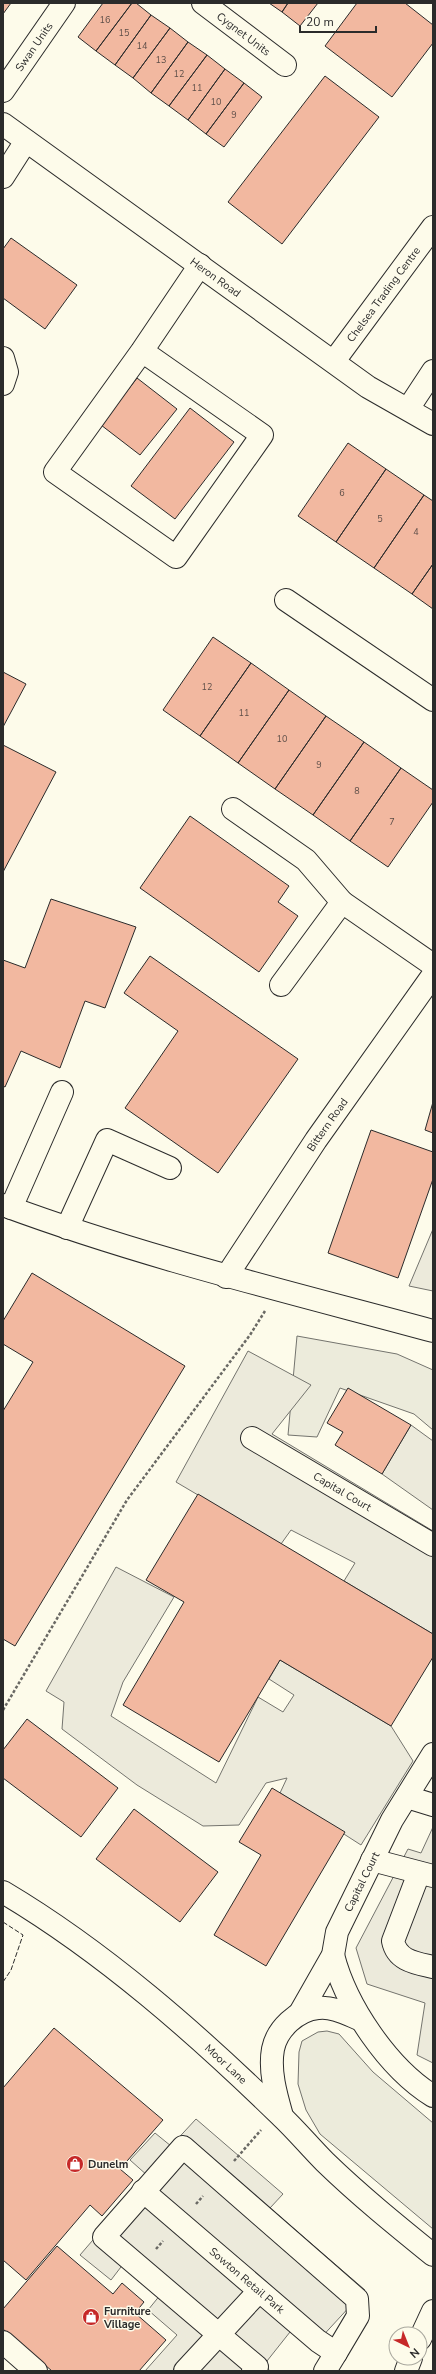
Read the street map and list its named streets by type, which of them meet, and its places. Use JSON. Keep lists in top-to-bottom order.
{
  "streets": {
    "street": [
      "Cygnet Units",
      "Swan Units",
      "Heron Road",
      "Chelsea Trading Centre",
      "Bittern Road",
      "Capital Court",
      "Moor Lane",
      "Sowton Retail Park"
    ]
  },
  "crossings": [
    ["Heron Road", "Chelsea Trading Centre"]
  ],
  "places": {
    "shop": ["Dunelm", "Furniture Village"]
  },
  "house_numbers": [
    "16",
    "15",
    "14",
    "13",
    "12",
    "11",
    "10",
    "9",
    "6",
    "5",
    "4",
    "12",
    "11",
    "10",
    "9",
    "8",
    "7"
  ],
  "scale_bar": "20 m",
  "north": "bottom right"
}
